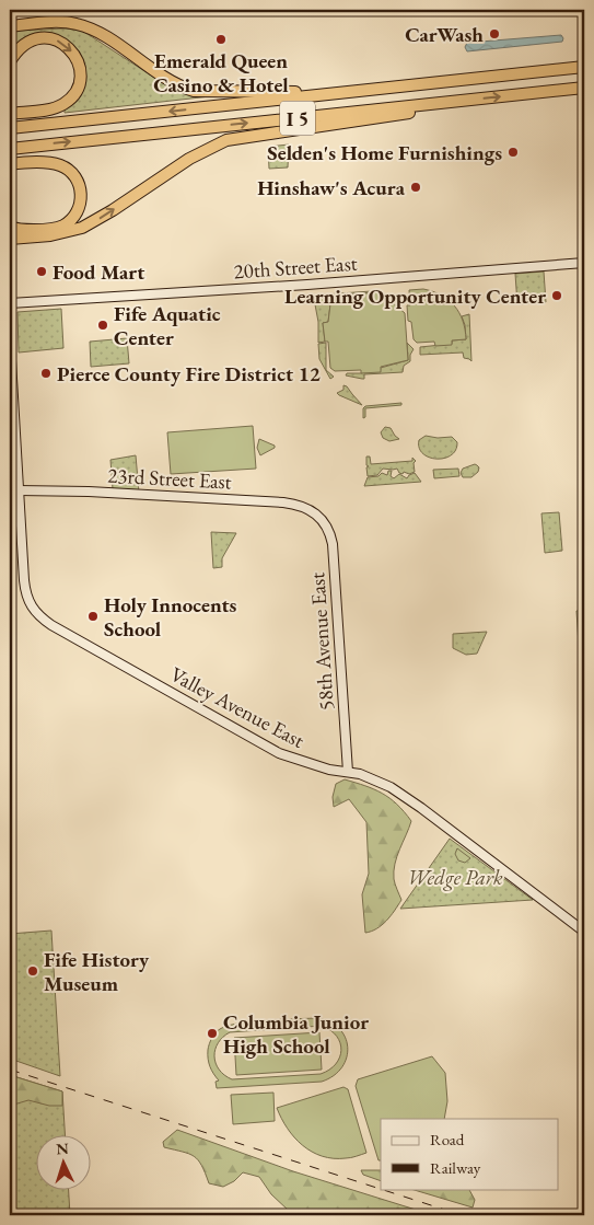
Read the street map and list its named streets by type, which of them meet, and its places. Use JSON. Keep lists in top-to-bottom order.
{
  "streets": {
    "highway": ["I 5"],
    "main road": [
      "20th Street East",
      "23rd Street East",
      "58th Avenue East",
      "Valley Avenue East"
    ]
  },
  "crossings": [
    ["23rd Street East", "58th Avenue East"],
    ["23rd Street East", "Valley Avenue East"],
    ["58th Avenue East", "Valley Avenue East"]
  ],
  "parks": ["Wedge Park"],
  "places": [
    "CarWash",
    "Emerald Queen Casino & Hotel",
    "Selden's Home Furnishings",
    "Hinshaw's Acura",
    "Food Mart",
    "Learning Opportunity Center",
    "Fife Aquatic Center",
    "Pierce County Fire District 12",
    "Holy Innocents School",
    "Fife History Museum",
    "Columbia Junior High School"
  ],
  "legend": ["Road", "Railway"],
  "north": "top"
}
